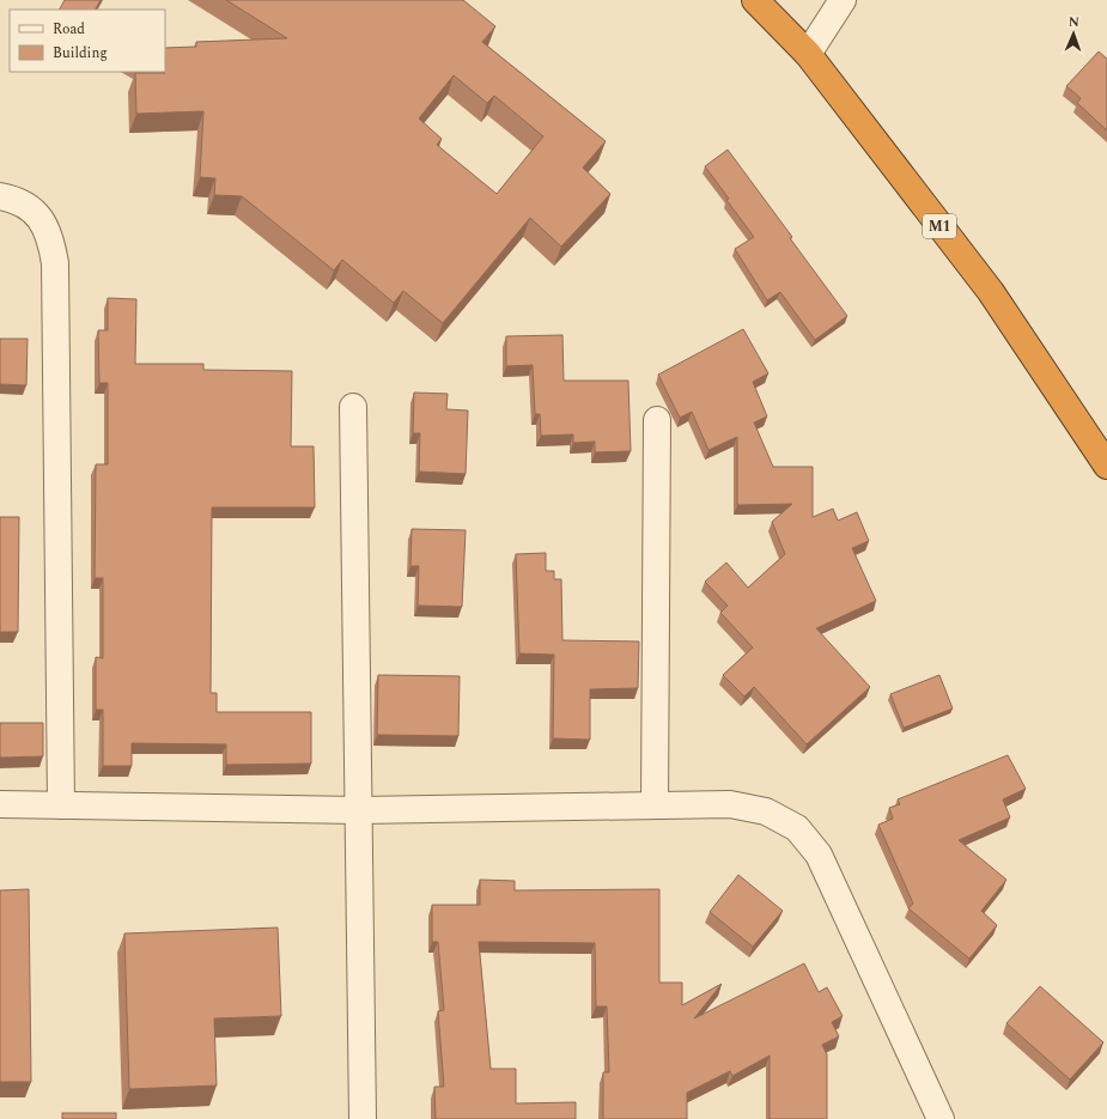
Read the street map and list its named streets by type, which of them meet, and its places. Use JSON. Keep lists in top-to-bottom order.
{
  "streets": {
    "highway": ["M1"]
  },
  "legend": ["Road", "Building"],
  "north": "top"
}
